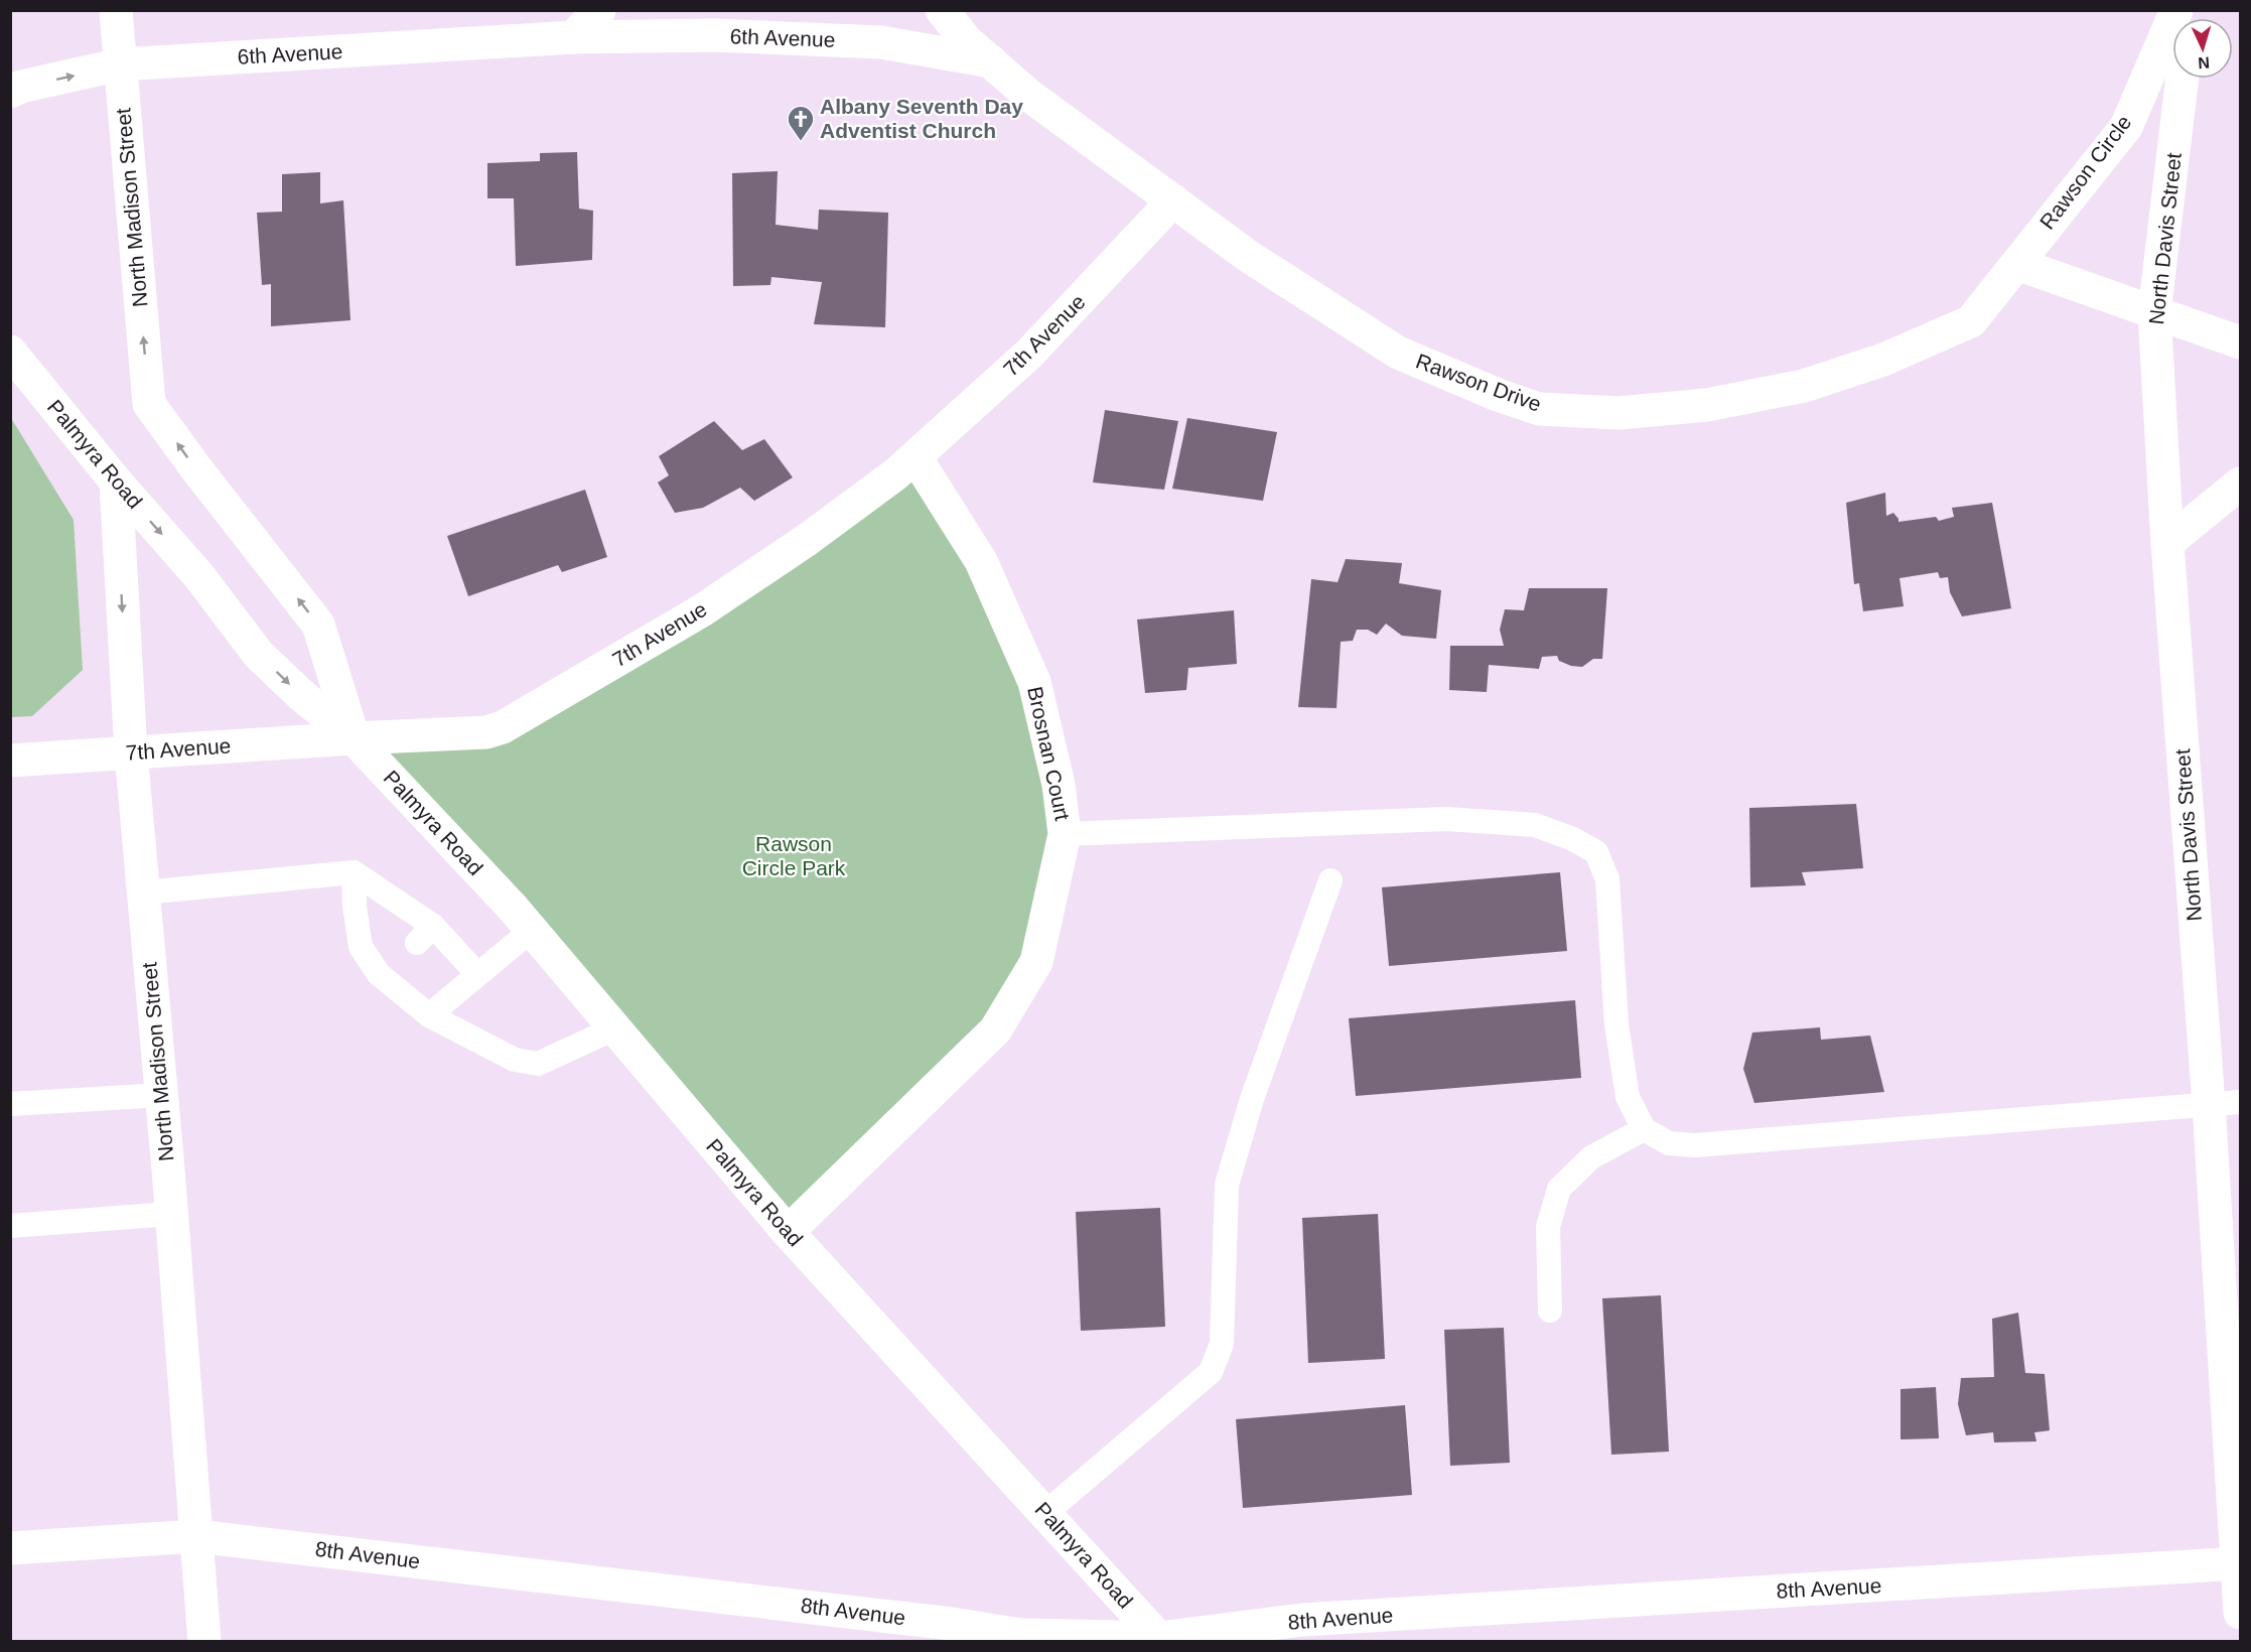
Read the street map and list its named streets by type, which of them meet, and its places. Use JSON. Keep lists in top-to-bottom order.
{
  "streets": {
    "street": [
      "6th Avenue",
      "Rawson Circle",
      "North Madison Street",
      "North Davis Street",
      "7th Avenue",
      "Rawson Drive",
      "Palmyra Road",
      "Brosnan Court",
      "8th Avenue"
    ]
  },
  "crossings": [
    ["6th Avenue", "North Madison Street"],
    ["6th Avenue", "Rawson Drive"],
    ["Rawson Circle", "Rawson Drive"],
    ["North Madison Street", "7th Avenue"],
    ["North Madison Street", "Palmyra Road"],
    ["North Madison Street", "8th Avenue"],
    ["North Davis Street", "8th Avenue"],
    ["7th Avenue", "Rawson Drive"],
    ["7th Avenue", "Palmyra Road"],
    ["7th Avenue", "Brosnan Court"],
    ["Palmyra Road", "Brosnan Court"],
    ["Palmyra Road", "8th Avenue"]
  ],
  "parks": ["Rawson Circle Park"],
  "places": {
    "church": ["Albany Seventh Day Adventist Church"]
  },
  "north": "bottom"
}
